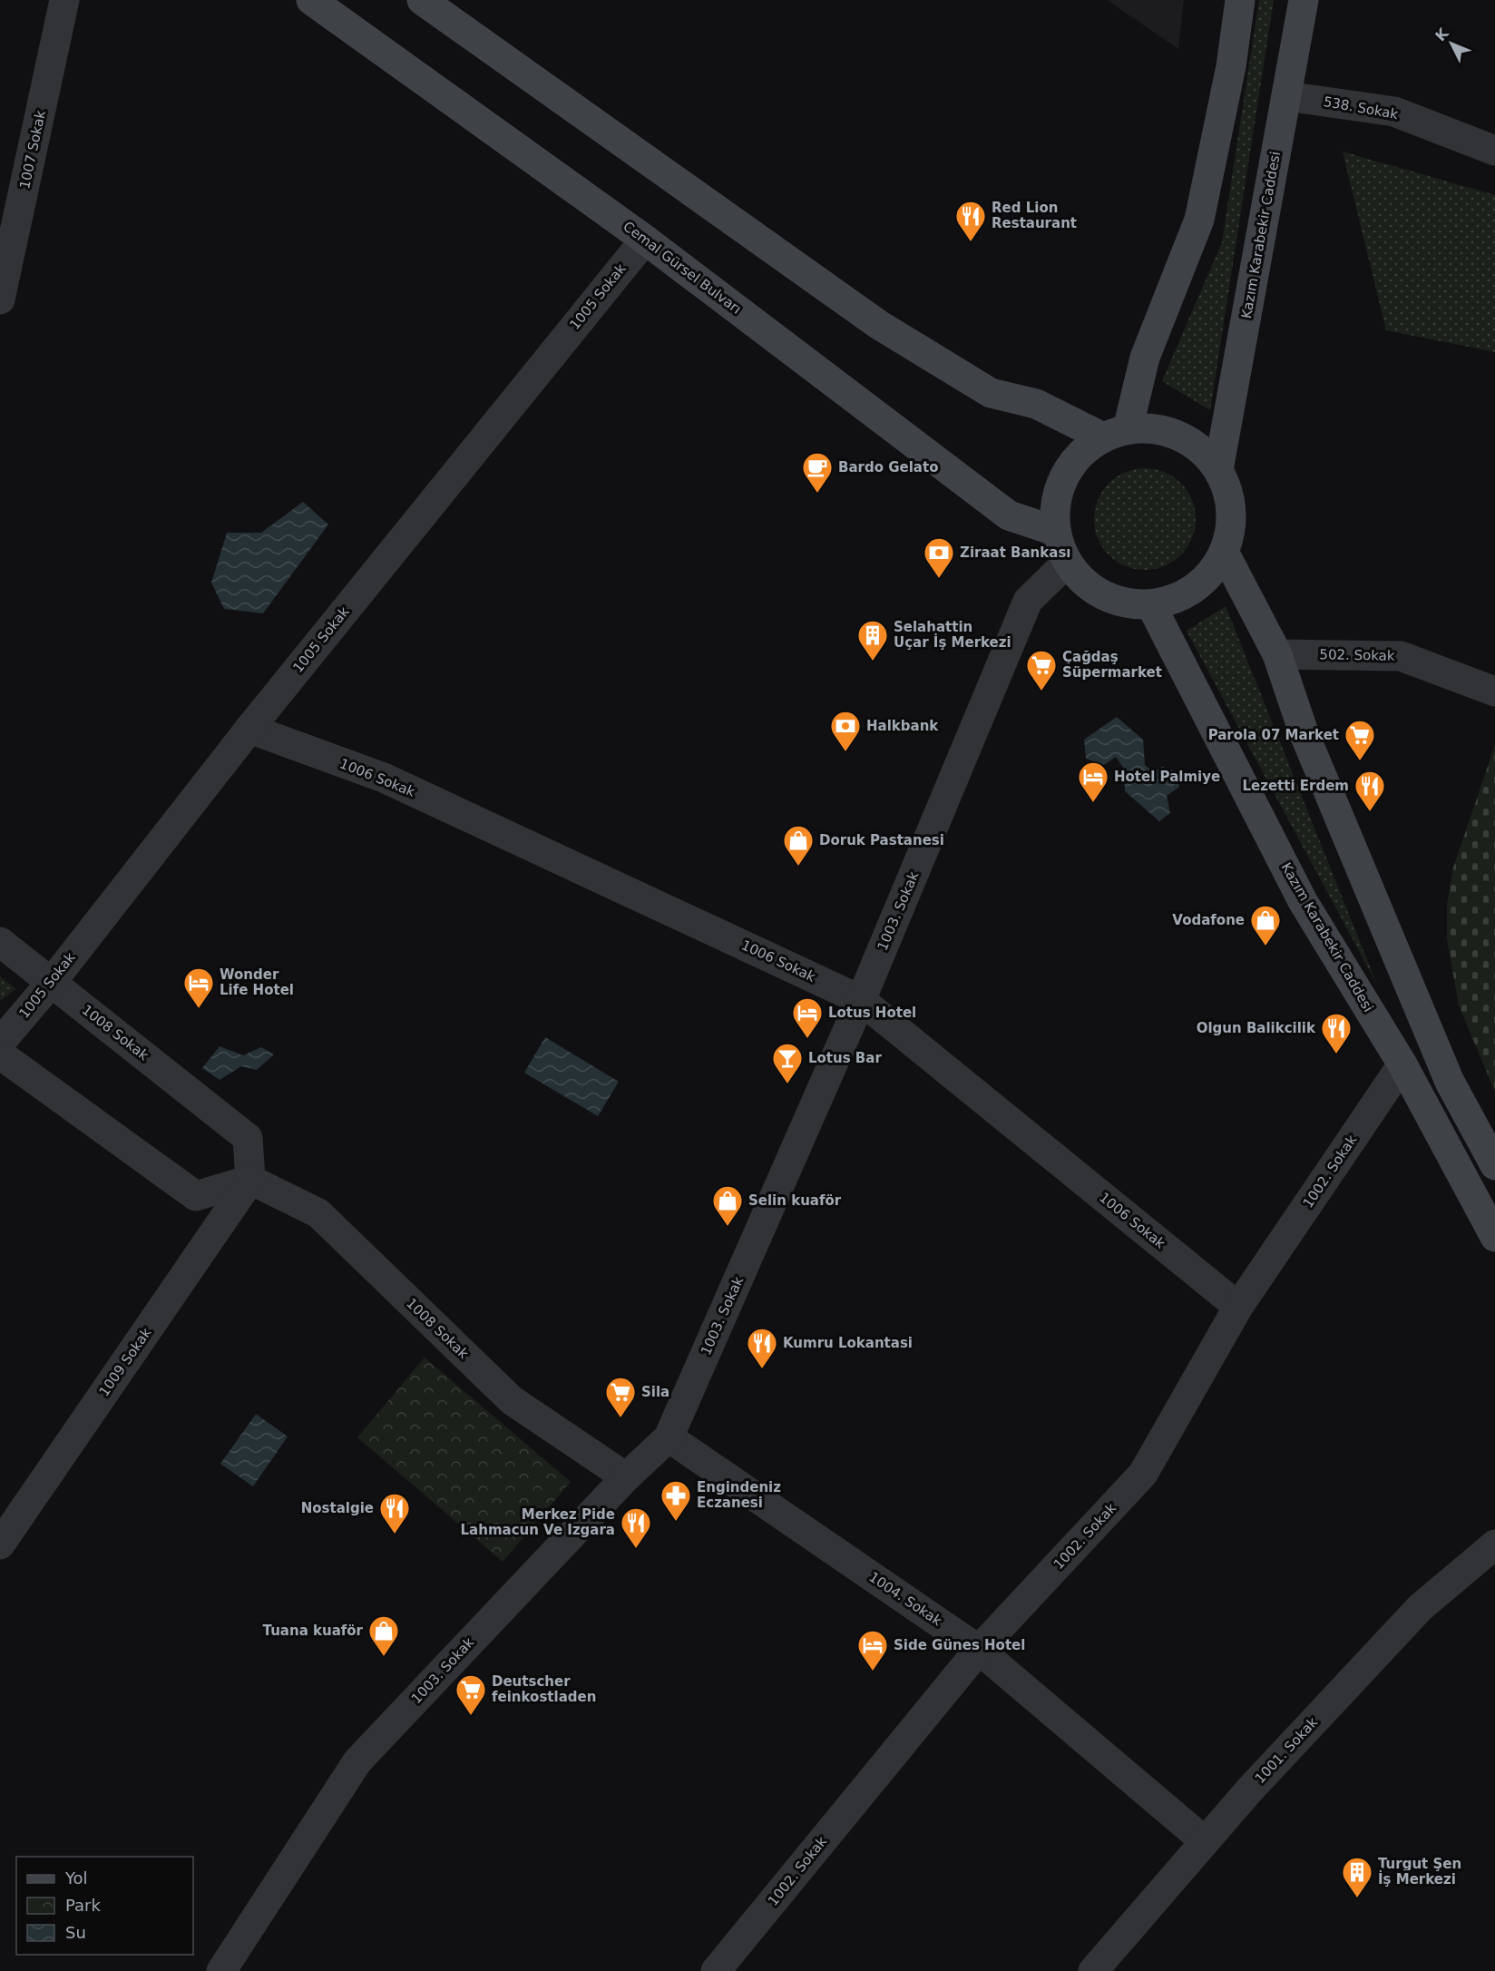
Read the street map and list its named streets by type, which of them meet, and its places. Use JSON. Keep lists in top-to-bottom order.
{
  "streets": {
    "main road": ["Kazım Karabekir Caddesi", "Cemal Gürsel Bulvarı"],
    "street": [
      "538. Sokak",
      "1007 Sokak",
      "1005 Sokak",
      "502. Sokak",
      "1006 Sokak",
      "1003. Sokak",
      "1008 Sokak",
      "1002. Sokak",
      "1009 Sokak",
      "1004. Sokak",
      "1001. Sokak"
    ]
  },
  "crossings": [
    ["538. Sokak", "Kazım Karabekir Caddesi"],
    ["Kazım Karabekir Caddesi", "Cemal Gürsel Bulvarı"],
    ["Kazım Karabekir Caddesi", "1003. Sokak"],
    ["Kazım Karabekir Caddesi", "1002. Sokak"],
    ["Cemal Gürsel Bulvarı", "1005 Sokak"],
    ["Cemal Gürsel Bulvarı", "1003. Sokak"],
    ["1005 Sokak", "1006 Sokak"],
    ["1005 Sokak", "1008 Sokak"],
    ["1006 Sokak", "1003. Sokak"],
    ["1006 Sokak", "1002. Sokak"],
    ["1003. Sokak", "1008 Sokak"],
    ["1003. Sokak", "1004. Sokak"],
    ["1008 Sokak", "1009 Sokak"],
    ["1002. Sokak", "1004. Sokak"],
    ["1004. Sokak", "1001. Sokak"]
  ],
  "places": {
    "restaurant": [
      "Red Lion Restaurant",
      "Lezetti Erdem",
      "Olgun Balikcilik",
      "Kumru Lokantasi",
      "Nostalgie",
      "Merkez Pide Lahmacun Ve Izgara"
    ],
    "cafe": ["Bardo Gelato"],
    "bank": ["Ziraat Bankası", "Halkbank"],
    "building": ["Selahattin Uçar İş Merkezi", "Turgut Şen İş Merkezi"],
    "supermarket": [
      "Çağdaş Süpermarket",
      "Parola 07 Market",
      "Sila",
      "Deutscher feinkostladen"
    ],
    "hotel": [
      "Hotel Palmiye",
      "Wonder Life Hotel",
      "Lotus Hotel",
      "Side Günes Hotel"
    ],
    "shop": [
      "Doruk Pastanesi",
      "Vodafone",
      "Selin kuaför",
      "Tuana kuaför"
    ],
    "bar": ["Lotus Bar"],
    "pharmacy": ["Engindeniz Eczanesi"]
  },
  "legend": ["Yol", "Park", "Su"],
  "north": "top left"
}
